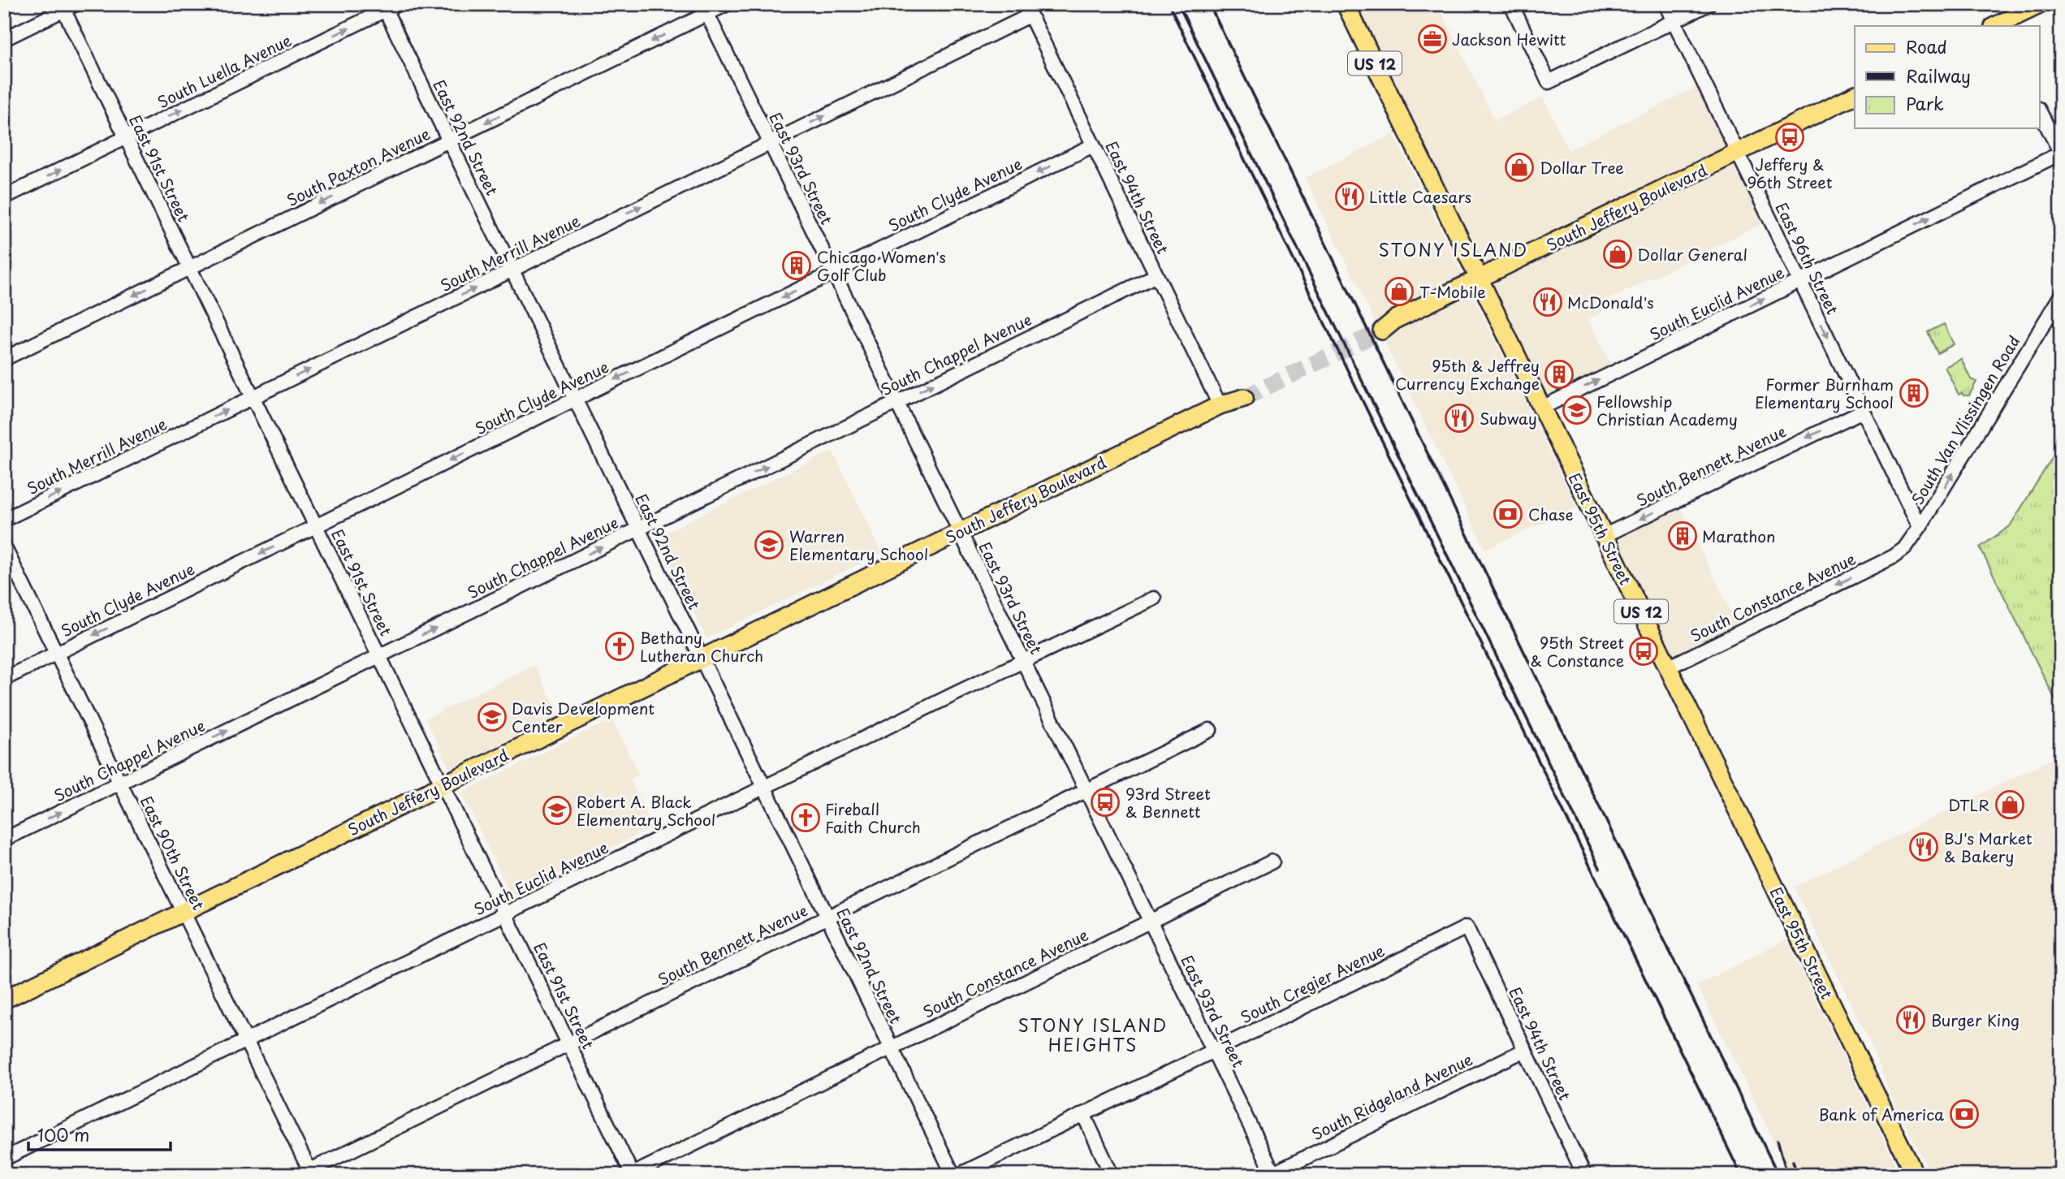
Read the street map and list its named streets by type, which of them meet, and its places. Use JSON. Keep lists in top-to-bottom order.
{
  "streets": {
    "main road": ["US 12", "South Jeffery Boulevard", "East 95th Street"],
    "street": [
      "South Luella Avenue",
      "East 92nd Street",
      "South Paxton Avenue",
      "East 91st Street",
      "East 93rd Street",
      "South Clyde Avenue",
      "East 94th Street",
      "South Merrill Avenue",
      "East 96th Street",
      "South Euclid Avenue",
      "South Chappel Avenue",
      "South Van Vlissingen Road",
      "South Bennett Avenue",
      "South Constance Avenue",
      "East 90th Street",
      "South Cregier Avenue",
      "South Ridgeland Avenue"
    ]
  },
  "crossings": [
    ["South Luella Avenue", "East 92nd Street"],
    ["South Luella Avenue", "East 91st Street"],
    ["East 92nd Street", "South Paxton Avenue"],
    ["East 92nd Street", "South Clyde Avenue"],
    ["East 92nd Street", "South Jeffery Boulevard"],
    ["East 92nd Street", "South Merrill Avenue"],
    ["East 92nd Street", "South Euclid Avenue"],
    ["East 92nd Street", "South Chappel Avenue"],
    ["East 92nd Street", "South Bennett Avenue"],
    ["East 92nd Street", "South Constance Avenue"],
    ["South Paxton Avenue", "East 91st Street"],
    ["South Paxton Avenue", "East 93rd Street"],
    ["East 91st Street", "South Clyde Avenue"],
    ["East 91st Street", "South Jeffery Boulevard"],
    ["East 91st Street", "South Merrill Avenue"],
    ["East 91st Street", "South Euclid Avenue"],
    ["East 91st Street", "South Chappel Avenue"],
    ["East 91st Street", "South Bennett Avenue"],
    ["East 91st Street", "South Constance Avenue"],
    ["East 93rd Street", "South Clyde Avenue"],
    ["East 93rd Street", "South Jeffery Boulevard"],
    ["East 93rd Street", "South Merrill Avenue"],
    ["East 93rd Street", "South Euclid Avenue"],
    ["East 93rd Street", "South Chappel Avenue"],
    ["East 93rd Street", "South Bennett Avenue"],
    ["East 93rd Street", "South Constance Avenue"],
    ["East 93rd Street", "South Cregier Avenue"],
    ["East 93rd Street", "South Ridgeland Avenue"],
    ["South Clyde Avenue", "East 94th Street"],
    ["South Clyde Avenue", "East 90th Street"],
    ["East 94th Street", "South Jeffery Boulevard"],
    ["East 94th Street", "South Merrill Avenue"],
    ["East 94th Street", "South Chappel Avenue"],
    ["East 94th Street", "South Cregier Avenue"],
    ["East 94th Street", "South Ridgeland Avenue"],
    ["South Jeffery Boulevard", "East 96th Street"],
    ["South Jeffery Boulevard", "East 95th Street"],
    ["South Jeffery Boulevard", "East 90th Street"],
    ["East 96th Street", "South Euclid Avenue"],
    ["East 96th Street", "South Van Vlissingen Road"],
    ["East 96th Street", "South Bennett Avenue"],
    ["South Euclid Avenue", "East 95th Street"],
    ["South Euclid Avenue", "East 90th Street"],
    ["South Chappel Avenue", "East 90th Street"],
    ["South Van Vlissingen Road", "South Constance Avenue"],
    ["South Bennett Avenue", "East 95th Street"],
    ["South Bennett Avenue", "East 90th Street"],
    ["East 95th Street", "South Constance Avenue"]
  ],
  "one_way": [
    "South Luella Avenue",
    "South Paxton Avenue",
    "South Clyde Avenue",
    "South Merrill Avenue",
    "South Chappel Avenue",
    "South Van Vlissingen Road"
  ],
  "districts": ["STONY ISLAND", "STONY ISLAND HEIGHTS"],
  "places": {
    "office": ["Jackson Hewitt"],
    "bus stop": ["Jeffery & 96th Street", "95th Street & Constance", "93rd Street & Bennett"],
    "shop": [
      "Dollar Tree",
      "Dollar General",
      "T-Mobile",
      "DTLR"
    ],
    "restaurant": [
      "Little Caesars",
      "McDonald's",
      "Subway",
      "BJ's Market & Bakery",
      "Burger King"
    ],
    "building": [
      "Chicago Women's Golf Club",
      "95th & Jeffrey Currency Exchange",
      "Former Burnham Elementary School",
      "Marathon"
    ],
    "school or university": [
      "Fellowship Christian Academy",
      "Warren Elementary School",
      "Davis Development Center",
      "Robert A. Black Elementary School"
    ],
    "bank": ["Chase", "Bank of America"],
    "church": ["Bethany Lutheran Church", "Fireball Faith Church"]
  },
  "legend": ["Road", "Railway", "Park"],
  "scale_bar": "100 m"
}
